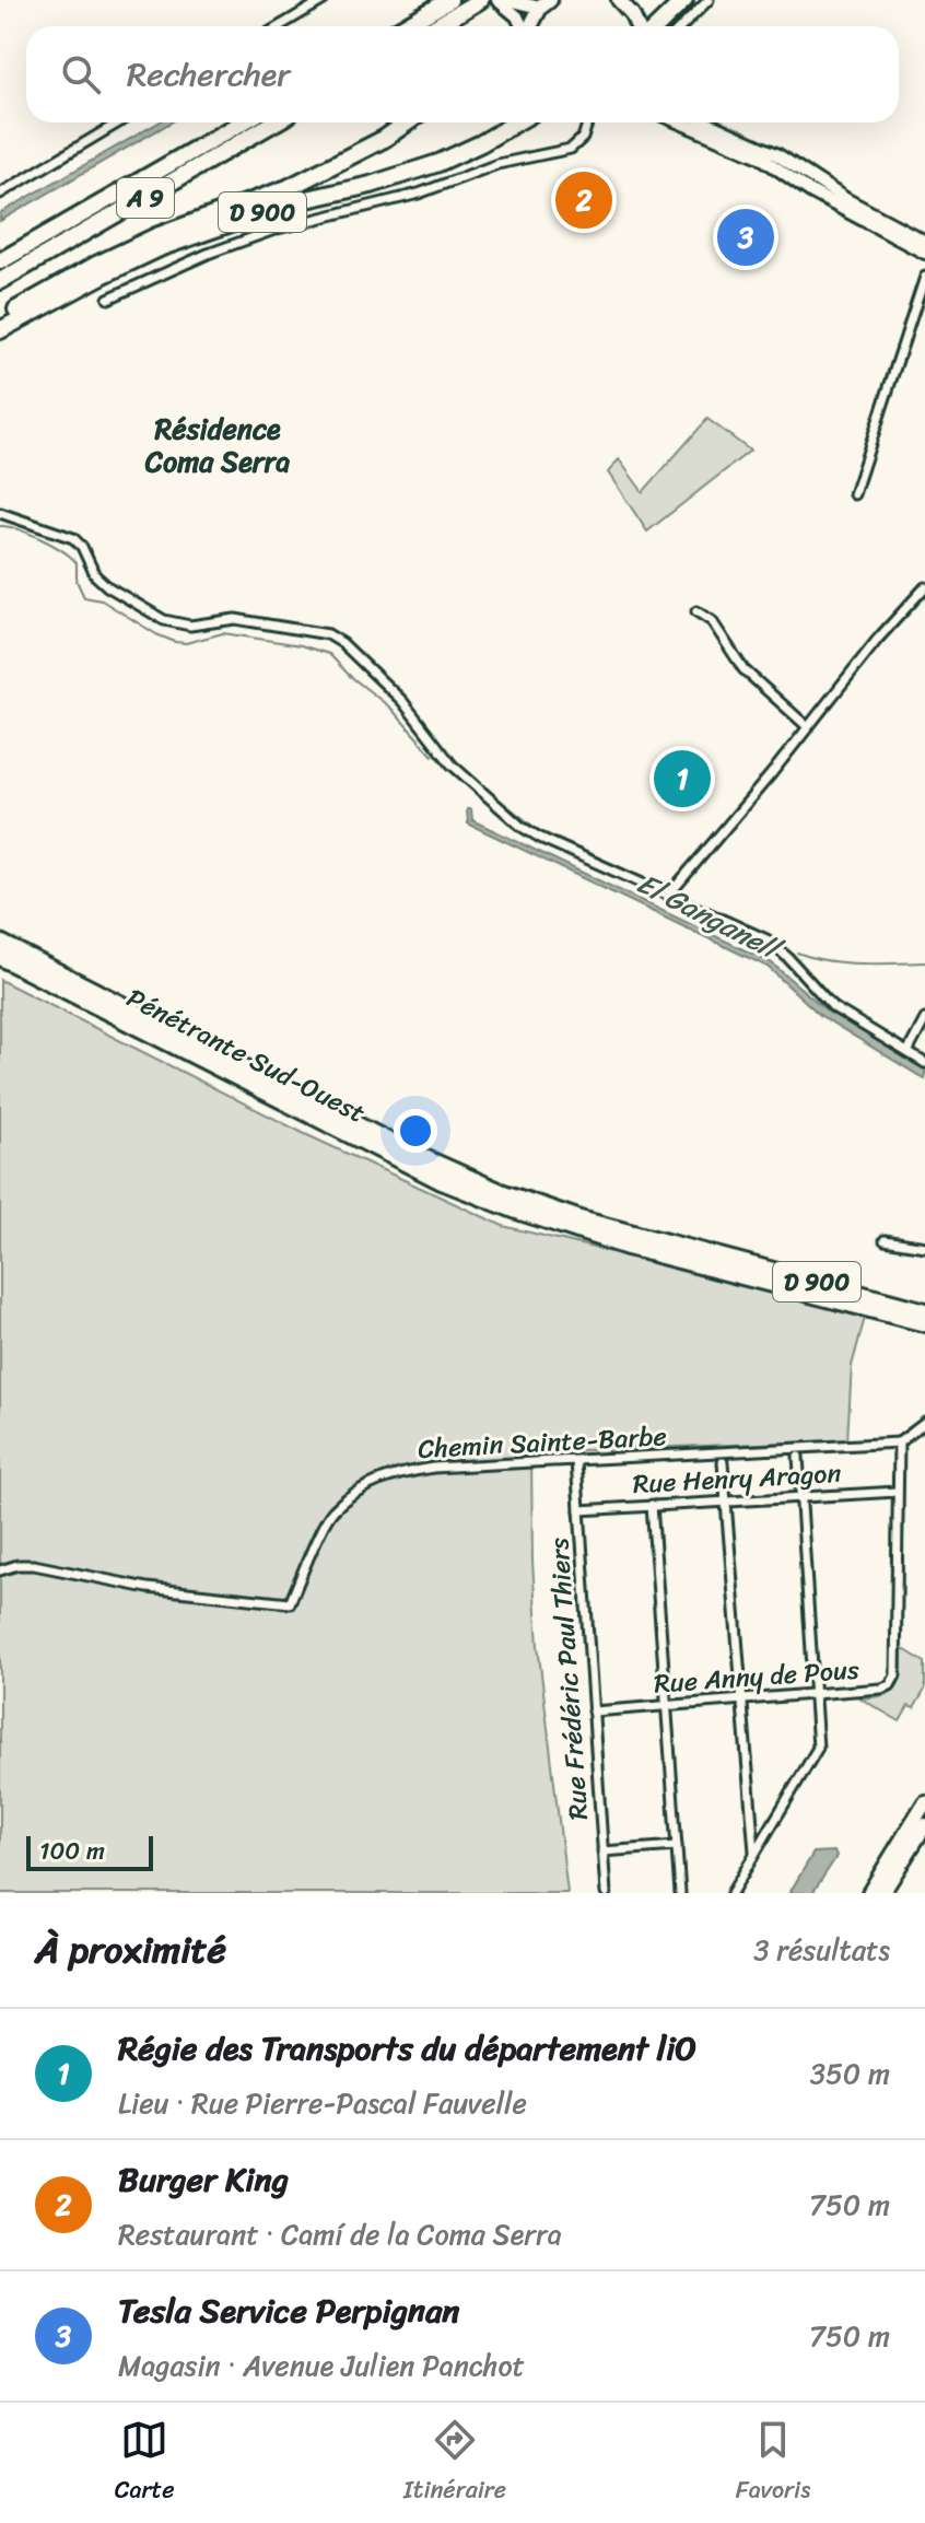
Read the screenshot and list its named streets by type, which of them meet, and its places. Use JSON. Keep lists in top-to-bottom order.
{
  "streets": {
    "highway": ["A 9", "D 900", "Pénétrante Sud-Ouest"],
    "street": [
      "Chemin Sainte-Barbe",
      "Rue Henry Aragon",
      "Rue Anny de Pous",
      "Rue Frédéric Paul Thiers"
    ]
  },
  "crossings": [
    ["Chemin Sainte-Barbe", "Rue Anny de Pous"],
    ["Chemin Sainte-Barbe", "Rue Frédéric Paul Thiers"],
    ["Rue Henry Aragon", "Rue Anny de Pous"],
    ["Rue Henry Aragon", "Rue Frédéric Paul Thiers"],
    ["Rue Anny de Pous", "Rue Frédéric Paul Thiers"]
  ],
  "districts": ["Résidence Coma Serra"],
  "water": ["El Ganganell"],
  "scale_bar": "100 m",
  "page": {
    "search": "Rechercher",
    "pins": ["2", "3", "1"],
    "scale": "100 m",
    "heading": ["À proximité", "3 résultats"],
    "list": [
      {
        "mark": "1",
        "name": "Régie des Transports du département liO",
        "note": "Lieu · Rue Pierre-Pascal Fauvelle",
        "value": "350 m"
      },
      {
        "mark": "2",
        "name": "Burger King",
        "note": "Restaurant · Camí de la Coma Serra",
        "value": "750 m"
      },
      {
        "mark": "3",
        "name": "Tesla Service Perpignan",
        "note": "Magasin · Avenue Julien Panchot",
        "value": "750 m"
      }
    ],
    "nav": ["Carte", "Itinéraire", "Favoris"]
  }
}
